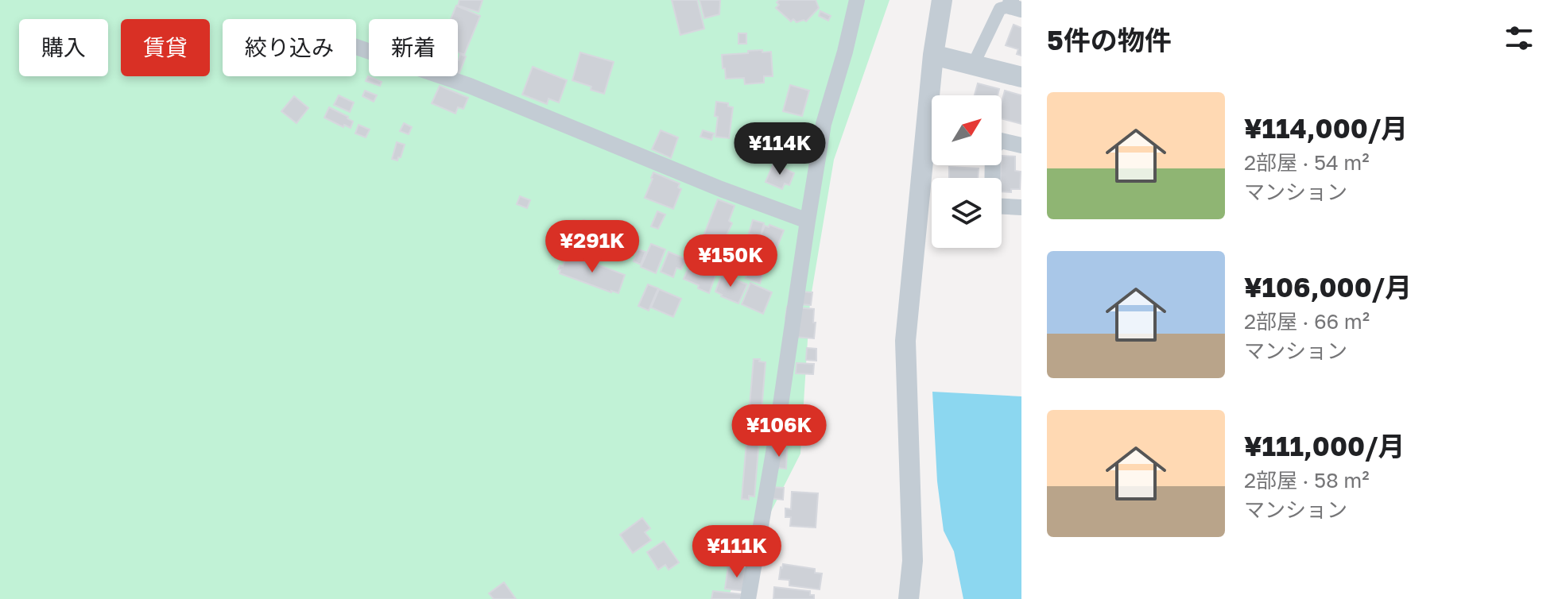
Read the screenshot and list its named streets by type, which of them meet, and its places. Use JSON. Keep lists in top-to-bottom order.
{
  "north": "top right",
  "page": {
    "heading": "5件の物件",
    "chip": [
      "購入",
      "賃貸",
      "絞り込み",
      "新着"
    ],
    "list": [
      {
        "name": "¥114,000/月",
        "note": "2部屋 · 54 m² · マンション"
      },
      {
        "name": "¥106,000/月",
        "note": "2部屋 · 66 m² · マンション"
      },
      {
        "name": "¥111,000/月",
        "note": "2部屋 · 58 m² · マンション"
      }
    ],
    "price": [
      "¥114K",
      "¥291K",
      "¥150K",
      "¥106K",
      "¥111K"
    ]
  }
}
